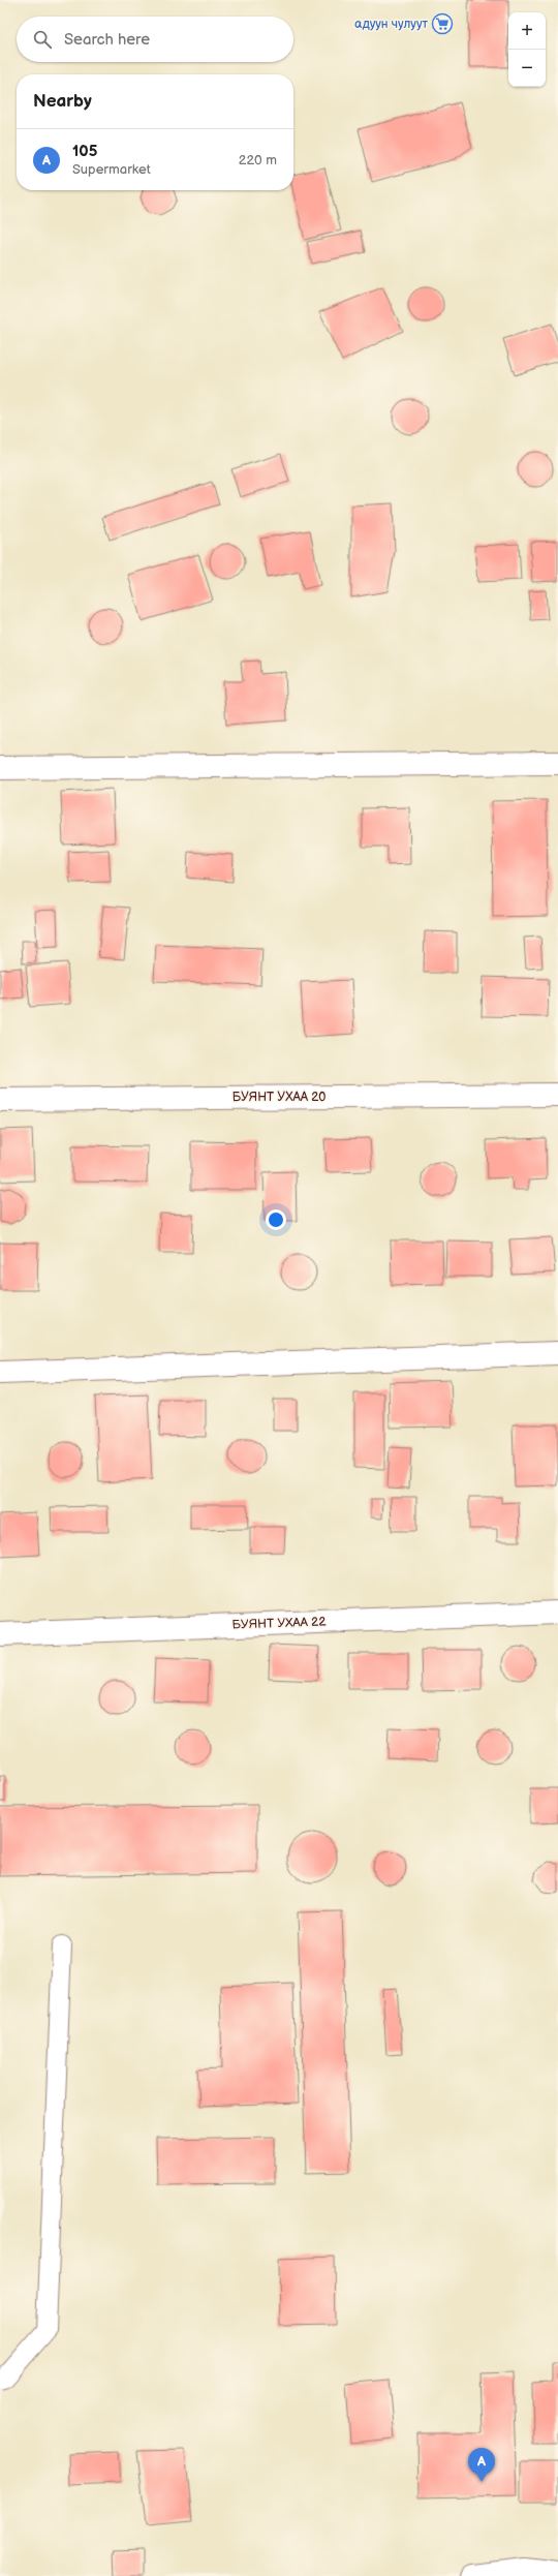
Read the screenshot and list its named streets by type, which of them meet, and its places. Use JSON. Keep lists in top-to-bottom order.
{
  "streets": {
    "street": ["БУЯНТ УХАА 20", "БУЯНТ УХАА 22"]
  },
  "places": {
    "supermarket": ["адуун чулуут"]
  },
  "page": {
    "map_buttons": ["+", "−"],
    "search": "Search here",
    "heading": "Nearby",
    "list": [
      {
        "mark": "A",
        "name": "105",
        "note": "Supermarket",
        "value": "220 m"
      }
    ],
    "pins": "A"
  }
}
